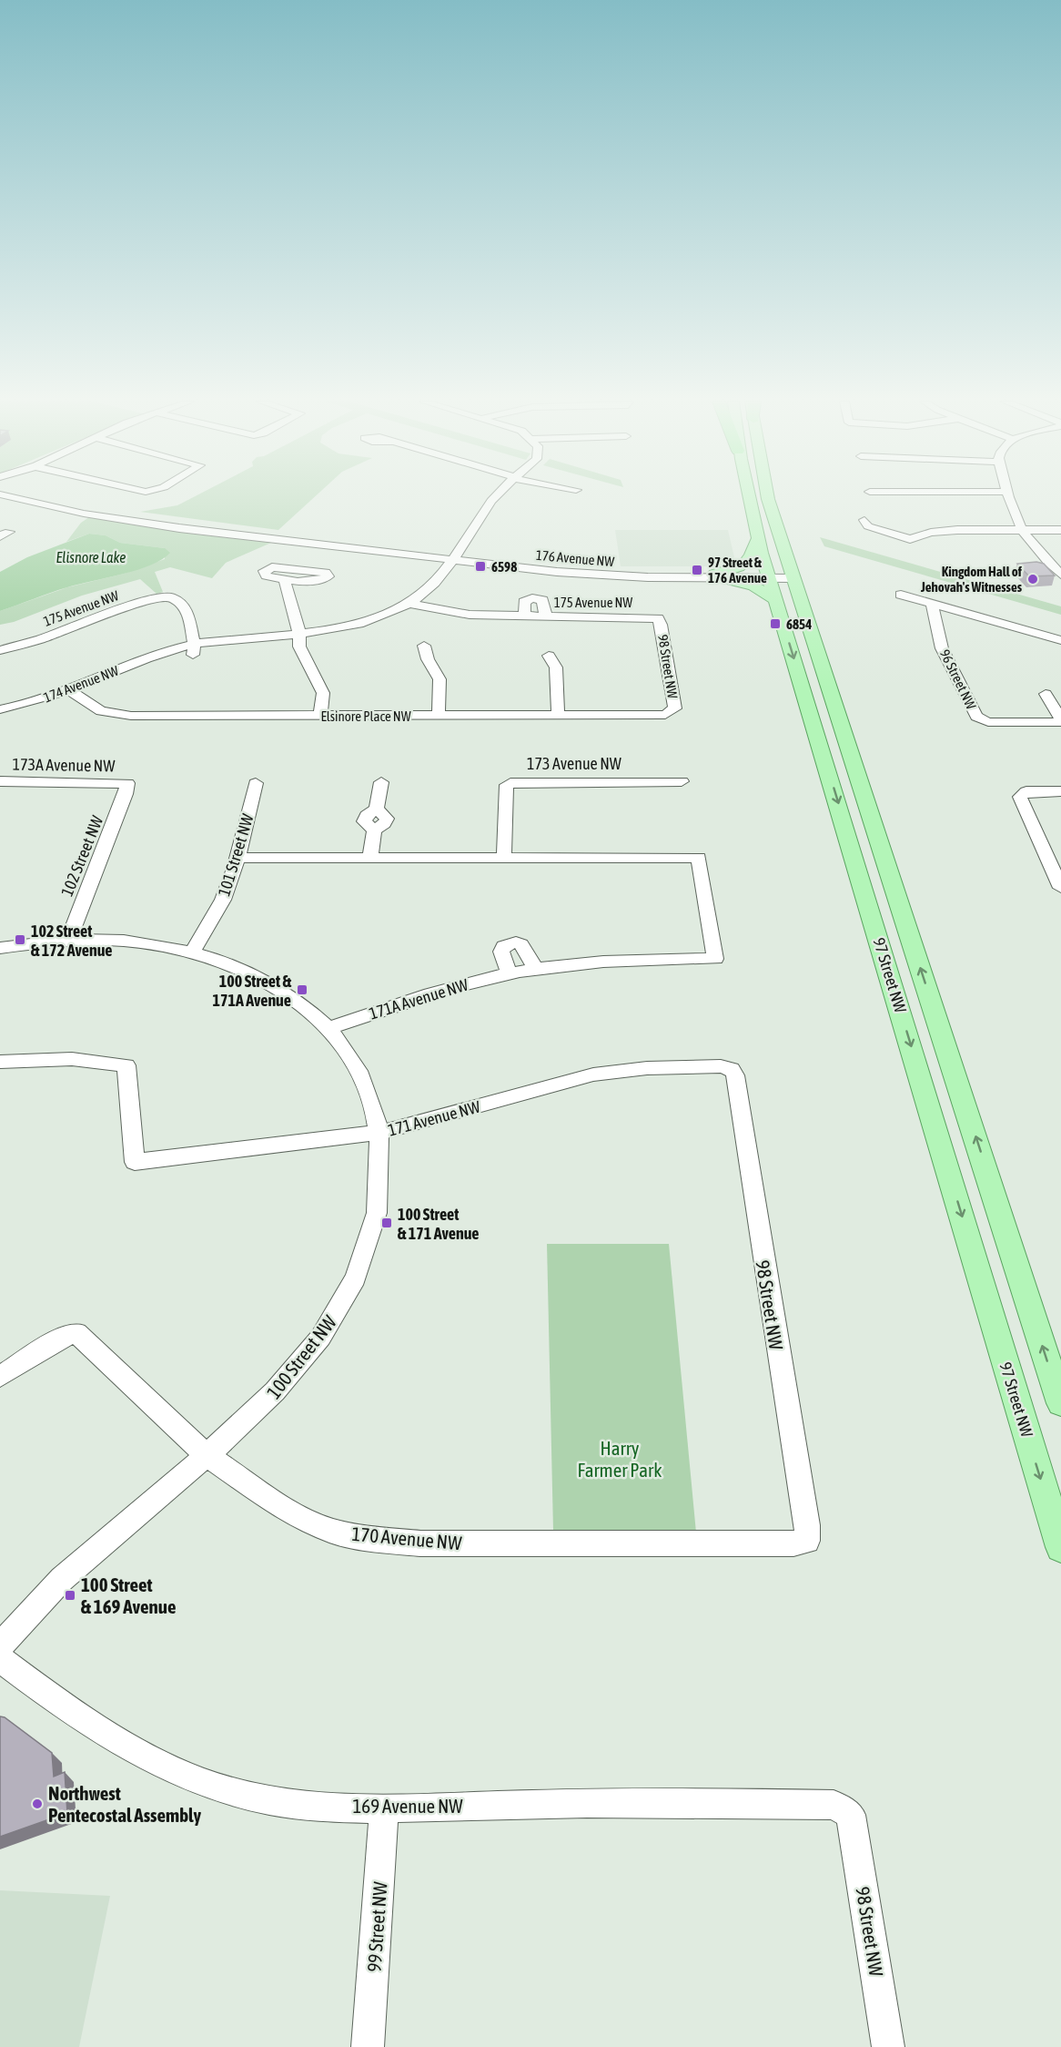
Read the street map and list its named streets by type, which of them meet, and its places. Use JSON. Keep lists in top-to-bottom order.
{
  "streets": {
    "main road": ["97 Street NW"],
    "street": [
      "176 Avenue NW",
      "175 Avenue NW",
      "98 Street NW",
      "96 Street NW",
      "174 Avenue NW",
      "Elsinore Place NW",
      "173 Avenue NW",
      "173A Avenue NW",
      "101 Street NW",
      "102 Street NW",
      "171A Avenue NW",
      "171 Avenue NW",
      "100 Street NW",
      "170 Avenue NW",
      "169 Avenue NW",
      "99 Street NW"
    ]
  },
  "crossings": [
    ["176 Avenue NW", "97 Street NW"],
    ["175 Avenue NW", "98 Street NW"],
    ["175 Avenue NW", "174 Avenue NW"],
    ["98 Street NW", "Elsinore Place NW"],
    ["98 Street NW", "171 Avenue NW"],
    ["98 Street NW", "170 Avenue NW"],
    ["98 Street NW", "169 Avenue NW"],
    ["174 Avenue NW", "Elsinore Place NW"],
    ["173 Avenue NW", "171A Avenue NW"],
    ["173A Avenue NW", "102 Street NW"],
    ["101 Street NW", "100 Street NW"],
    ["102 Street NW", "100 Street NW"],
    ["171A Avenue NW", "100 Street NW"],
    ["171 Avenue NW", "100 Street NW"],
    ["100 Street NW", "170 Avenue NW"],
    ["169 Avenue NW", "99 Street NW"]
  ],
  "water": ["Elisnore Lake"],
  "parks": ["Harry Farmer Park"],
  "places": {
    "transit": [
      "6598",
      "97 Street & 176 Avenue",
      "6854",
      "102 Street & 172 Avenue",
      "100 Street & 171A Avenue",
      "100 Street & 171 Avenue",
      "100 Street & 169 Avenue"
    ],
    "other": ["Kingdom Hall of Jehovah's Witnesses", "Northwest Pentecostal Assembly"]
  }
}
